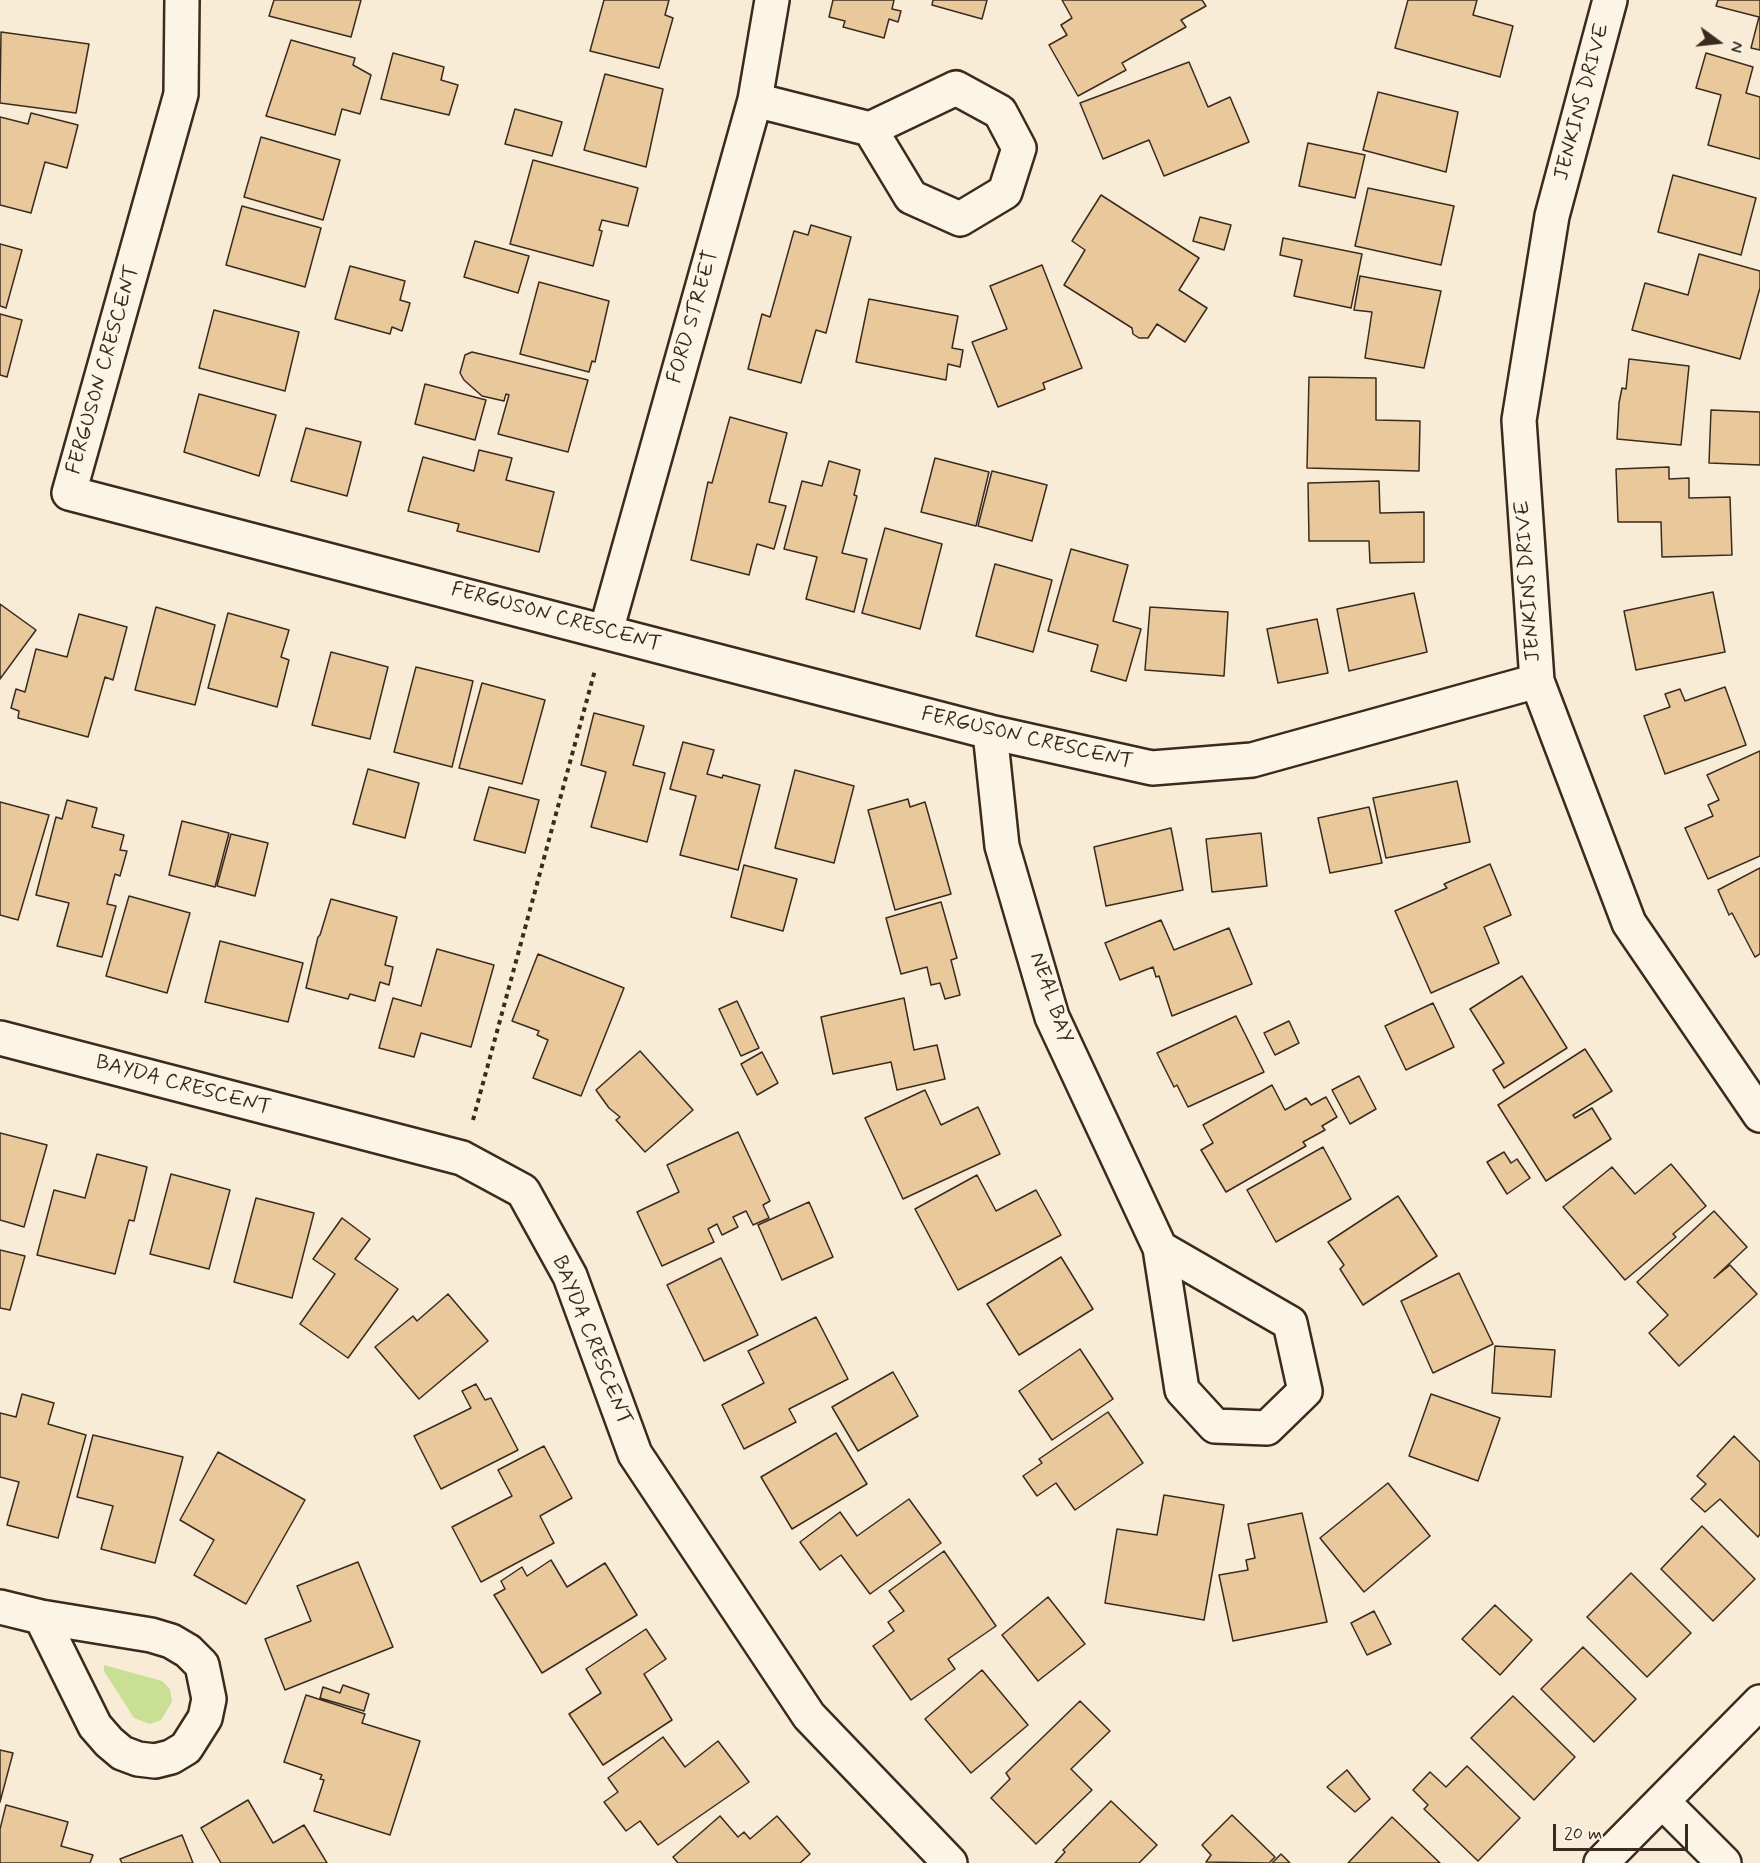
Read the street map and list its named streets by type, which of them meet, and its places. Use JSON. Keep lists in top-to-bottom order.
{
  "streets": {
    "street": [
      "JENKINS DRIVE",
      "FORD STREET",
      "FERGUSON CRESCENT",
      "NEAL BAY",
      "BAYDA CRESCENT"
    ]
  },
  "crossings": [
    ["JENKINS DRIVE", "FERGUSON CRESCENT"],
    ["FORD STREET", "FERGUSON CRESCENT"],
    ["FERGUSON CRESCENT", "NEAL BAY"]
  ],
  "scale_bar": "20 m",
  "north": "right"
}
